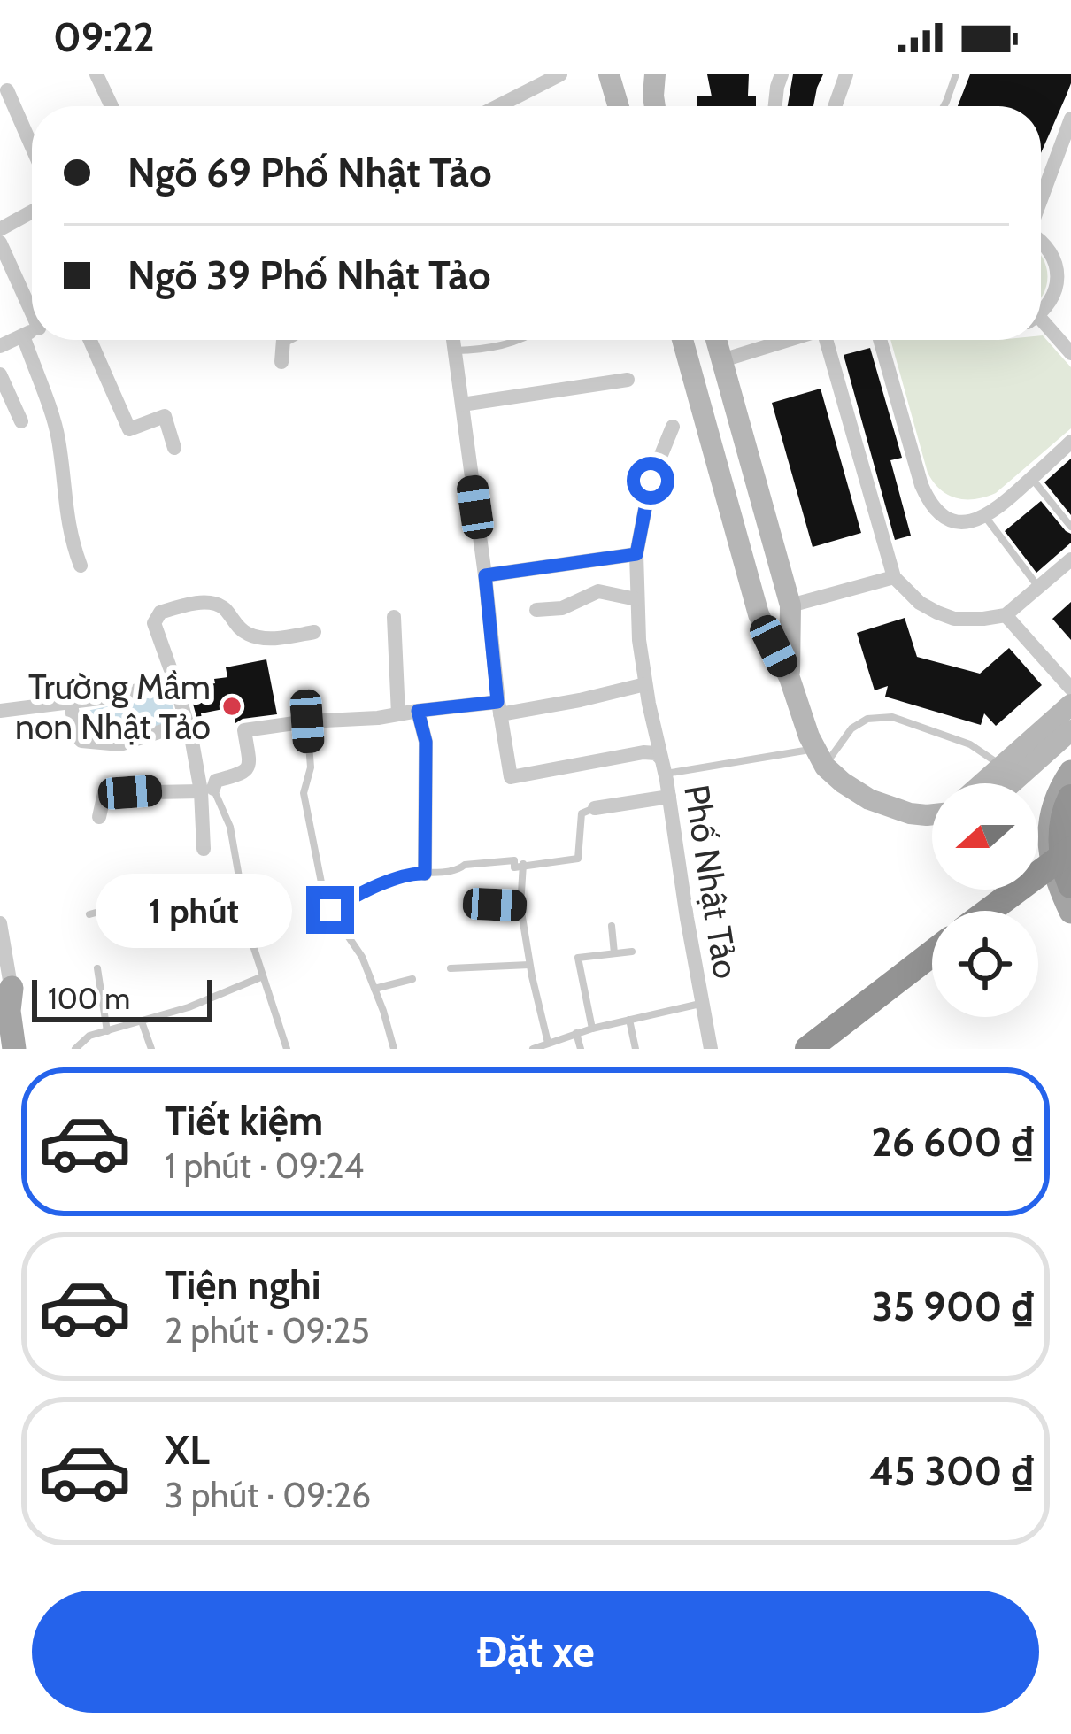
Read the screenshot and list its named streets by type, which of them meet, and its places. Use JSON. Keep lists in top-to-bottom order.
{
  "streets": {
    "street": ["Phố Nhật Tảo"]
  },
  "places": ["Trường Mầm non Nhật Tảo"],
  "scale_bar": "100 m",
  "north": "left",
  "page": {
    "status": "09:22",
    "banner": ["Ngõ 69 Phố Nhật Tảo", "Ngõ 39 Phố Nhật Tảo"],
    "bubble": "1 phút",
    "scale": "100 m",
    "list": [
      {
        "name": "Tiết kiệm",
        "note": "1 phút · 09:24",
        "value": "26 600 ₫"
      },
      {
        "name": "Tiện nghi",
        "note": "2 phút · 09:25",
        "value": "35 900 ₫"
      },
      {
        "name": "XL",
        "note": "3 phút · 09:26",
        "value": "45 300 ₫"
      }
    ],
    "buttons": "Đặt xe"
  }
}
